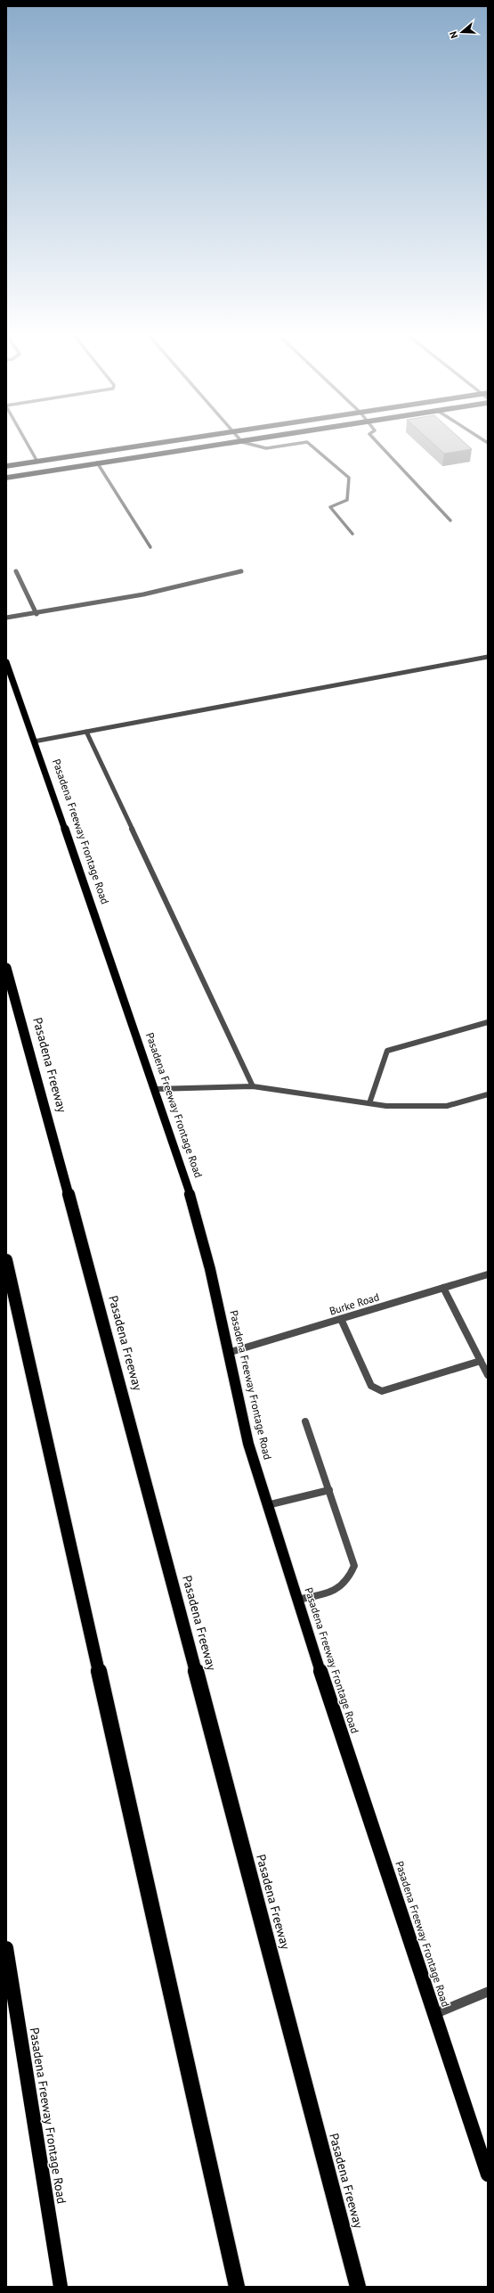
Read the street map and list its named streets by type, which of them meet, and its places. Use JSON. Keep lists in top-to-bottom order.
{
  "streets": {
    "highway": ["Pasadena Freeway"],
    "main road": ["Pasadena Freeway Frontage Road"],
    "street": ["Burke Road"]
  },
  "crossings": [
    ["Pasadena Freeway Frontage Road", "Burke Road"]
  ],
  "north": "left"
}
